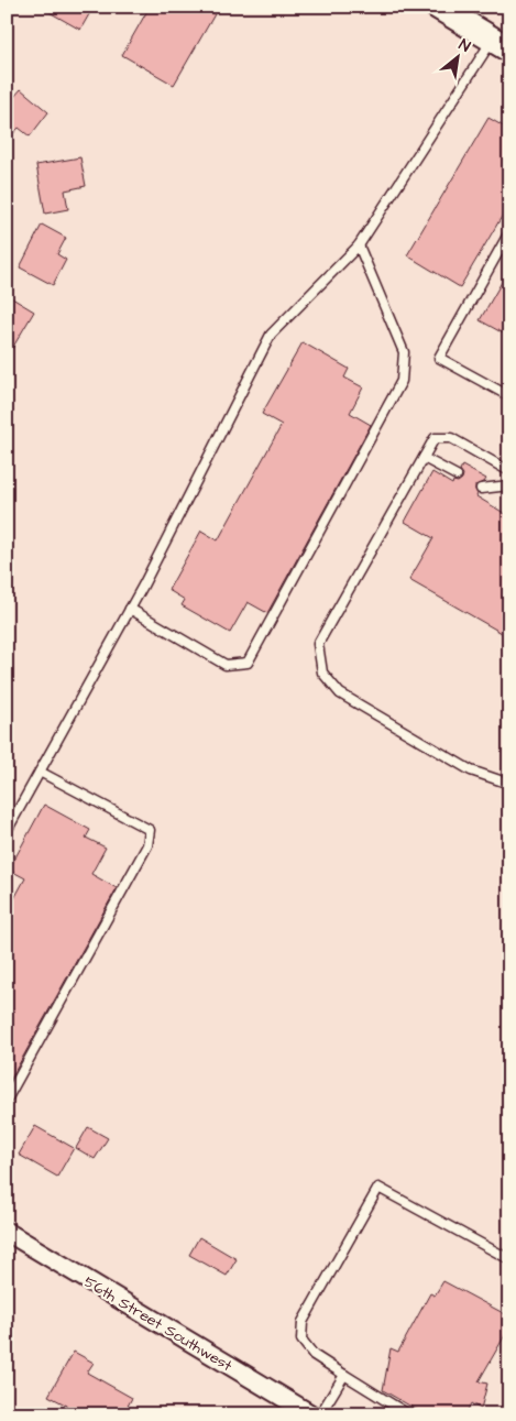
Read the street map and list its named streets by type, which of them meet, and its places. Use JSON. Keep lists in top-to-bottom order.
{
  "streets": {
    "street": ["56th Street Southwest"]
  },
  "north": "top right"
}
